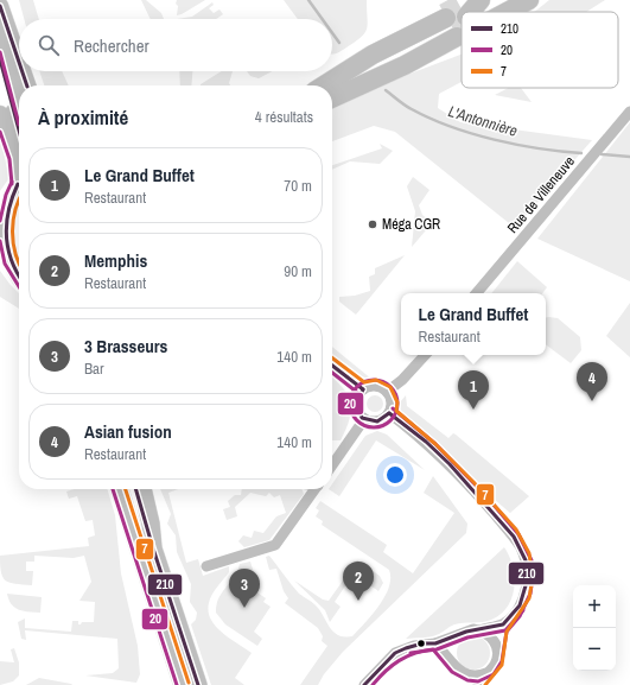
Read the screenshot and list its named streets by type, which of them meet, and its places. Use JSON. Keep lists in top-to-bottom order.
{
  "streets": {
    "street": ["Rue de Villeneuve"]
  },
  "water": ["L'Antonnière"],
  "places": ["Méga CGR"],
  "lines": ["transit line 210", "transit line 20", "transit line 7"],
  "legend": ["210", "20", "7"],
  "page": {
    "search": "Rechercher",
    "heading": ["À proximité", "4 résultats"],
    "list": [
      {
        "mark": "1",
        "name": "Le Grand Buffet",
        "note": "Restaurant",
        "value": "70 m"
      },
      {
        "mark": "2",
        "name": "Memphis",
        "note": "Restaurant",
        "value": "90 m"
      },
      {
        "mark": "3",
        "name": "3 Brasseurs",
        "note": "Bar",
        "value": "140 m"
      },
      {
        "mark": "4",
        "name": "Asian fusion",
        "note": "Restaurant",
        "value": "140 m"
      }
    ],
    "popup": ["Le Grand Buffet", "Restaurant"],
    "pins": [
      "4",
      "1",
      "2",
      "3"
    ],
    "map_buttons": ["+", "−"]
  }
}
